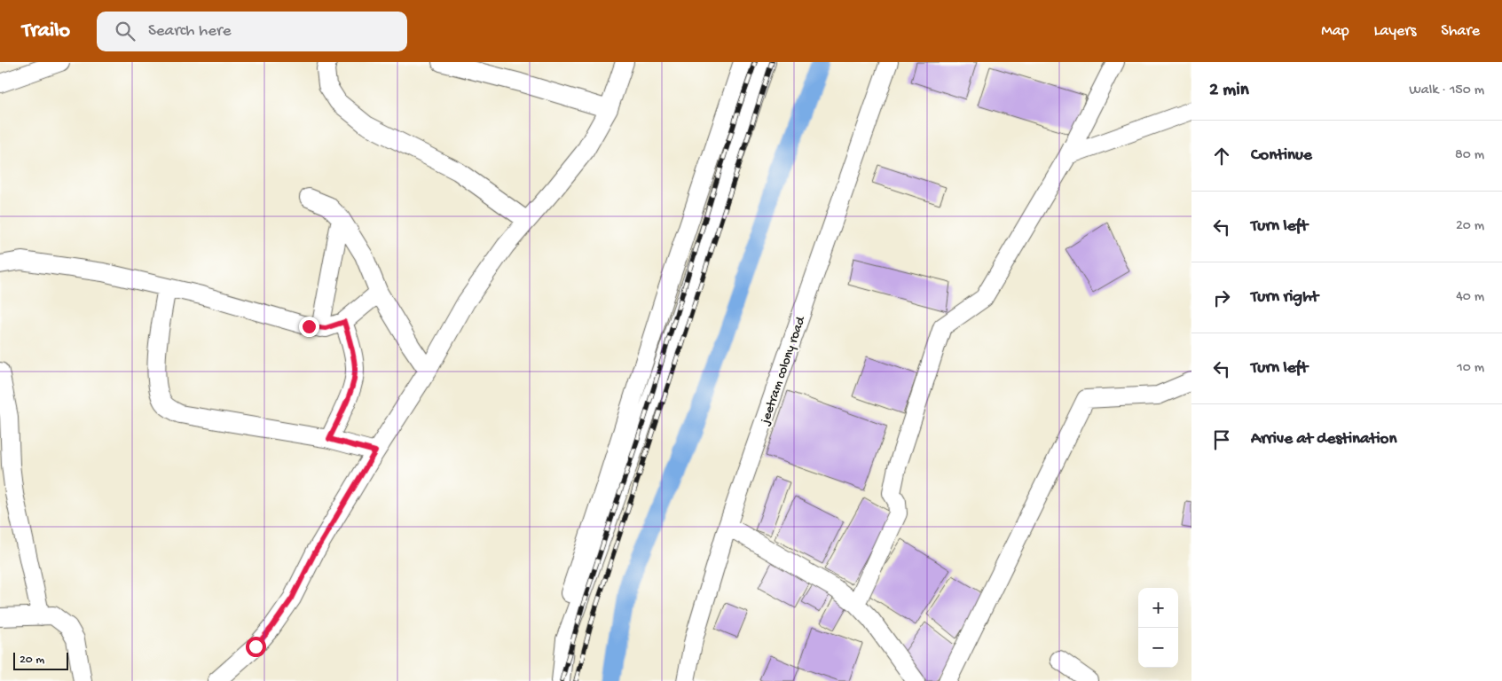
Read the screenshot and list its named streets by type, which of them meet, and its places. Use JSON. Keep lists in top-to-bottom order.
{
  "streets": {
    "street": ["jeetram colony road"]
  },
  "scale_bar": "20 m",
  "page": {
    "header": "Trailo",
    "search": "Search here",
    "nav": ["Map", "Layers", "Share"],
    "heading": ["2 min", "Walk · 150 m"],
    "list": [
      ["Continue", "80 m"],
      ["Turn left", "20 m"],
      ["Turn right", "40 m"],
      ["Turn left", "10 m"],
      "Arrive at destination"
    ],
    "map_buttons": ["+", "−"],
    "scale": "20 m"
  }
}
